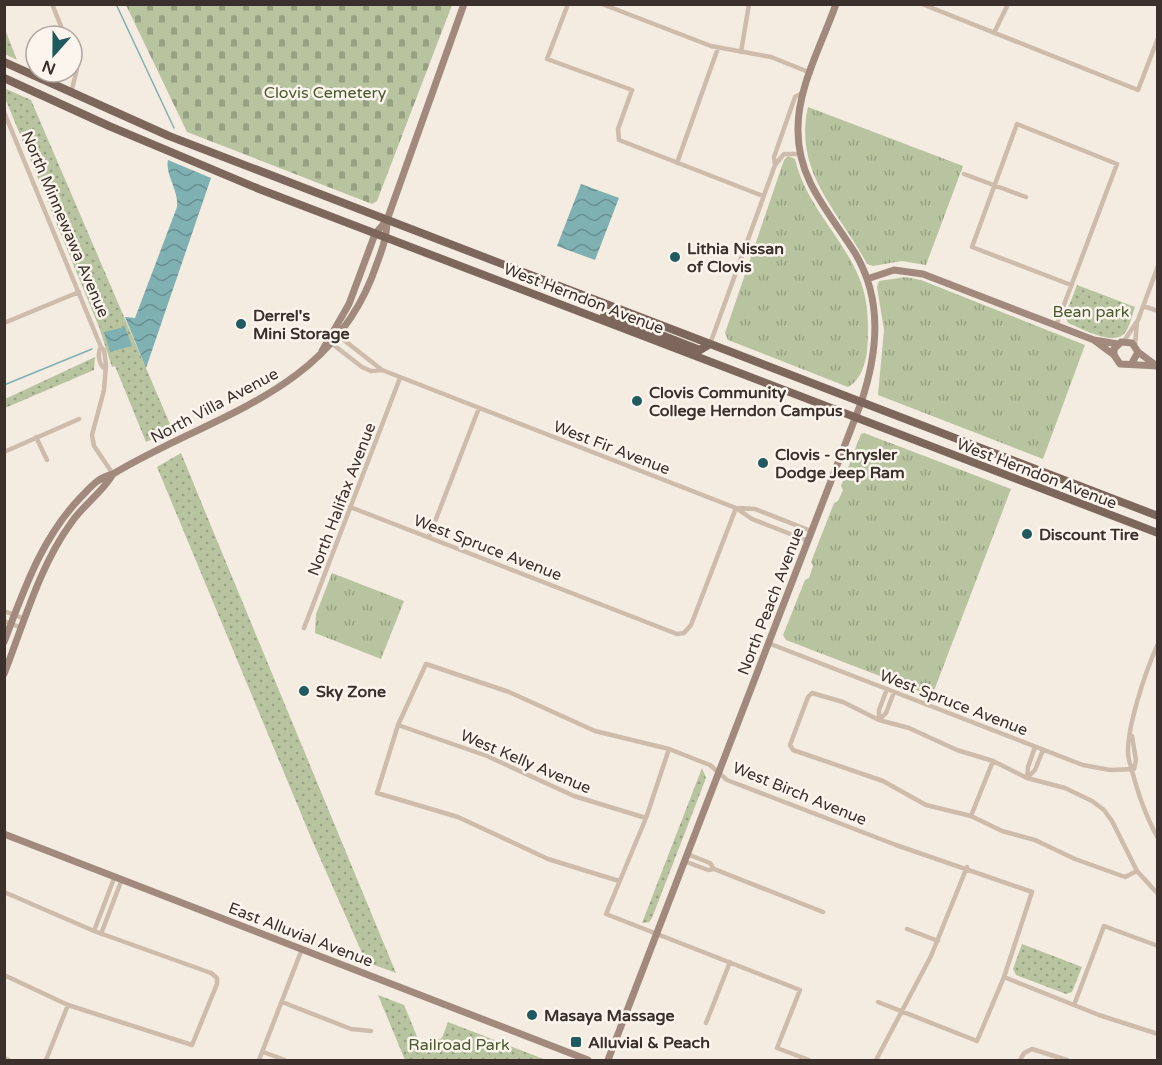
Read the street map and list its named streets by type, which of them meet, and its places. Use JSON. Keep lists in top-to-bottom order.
{
  "streets": {
    "main road": ["West Herndon Avenue"],
    "street": [
      "North Minnewawa Avenue",
      "North Villa Avenue",
      "West Fir Avenue",
      "North Halifax Avenue",
      "West Spruce Avenue",
      "North Peach Avenue",
      "West Kelly Avenue",
      "West Birch Avenue",
      "East Alluvial Avenue"
    ]
  },
  "crossings": [
    ["North Minnewawa Avenue", "North Villa Avenue"],
    ["West Herndon Avenue", "North Villa Avenue"],
    ["West Herndon Avenue", "North Peach Avenue"],
    ["West Fir Avenue", "North Halifax Avenue"],
    ["West Fir Avenue", "West Spruce Avenue"],
    ["West Fir Avenue", "North Peach Avenue"],
    ["North Halifax Avenue", "West Spruce Avenue"],
    ["West Spruce Avenue", "North Peach Avenue"],
    ["North Peach Avenue", "West Birch Avenue"],
    ["West Kelly Avenue", "West Birch Avenue"]
  ],
  "parks": ["Clovis Cemetery", "Bean park", "Railroad Park"],
  "places": {
    "other": [
      "Lithia Nissan of Clovis",
      "Derrel's Mini Storage",
      "Clovis Community College Herndon Campus",
      "Clovis - Chrysler Dodge Jeep Ram",
      "Discount Tire",
      "Sky Zone",
      "Masaya Massage"
    ],
    "transit": ["Alluvial & Peach"]
  },
  "north": "bottom"
}
